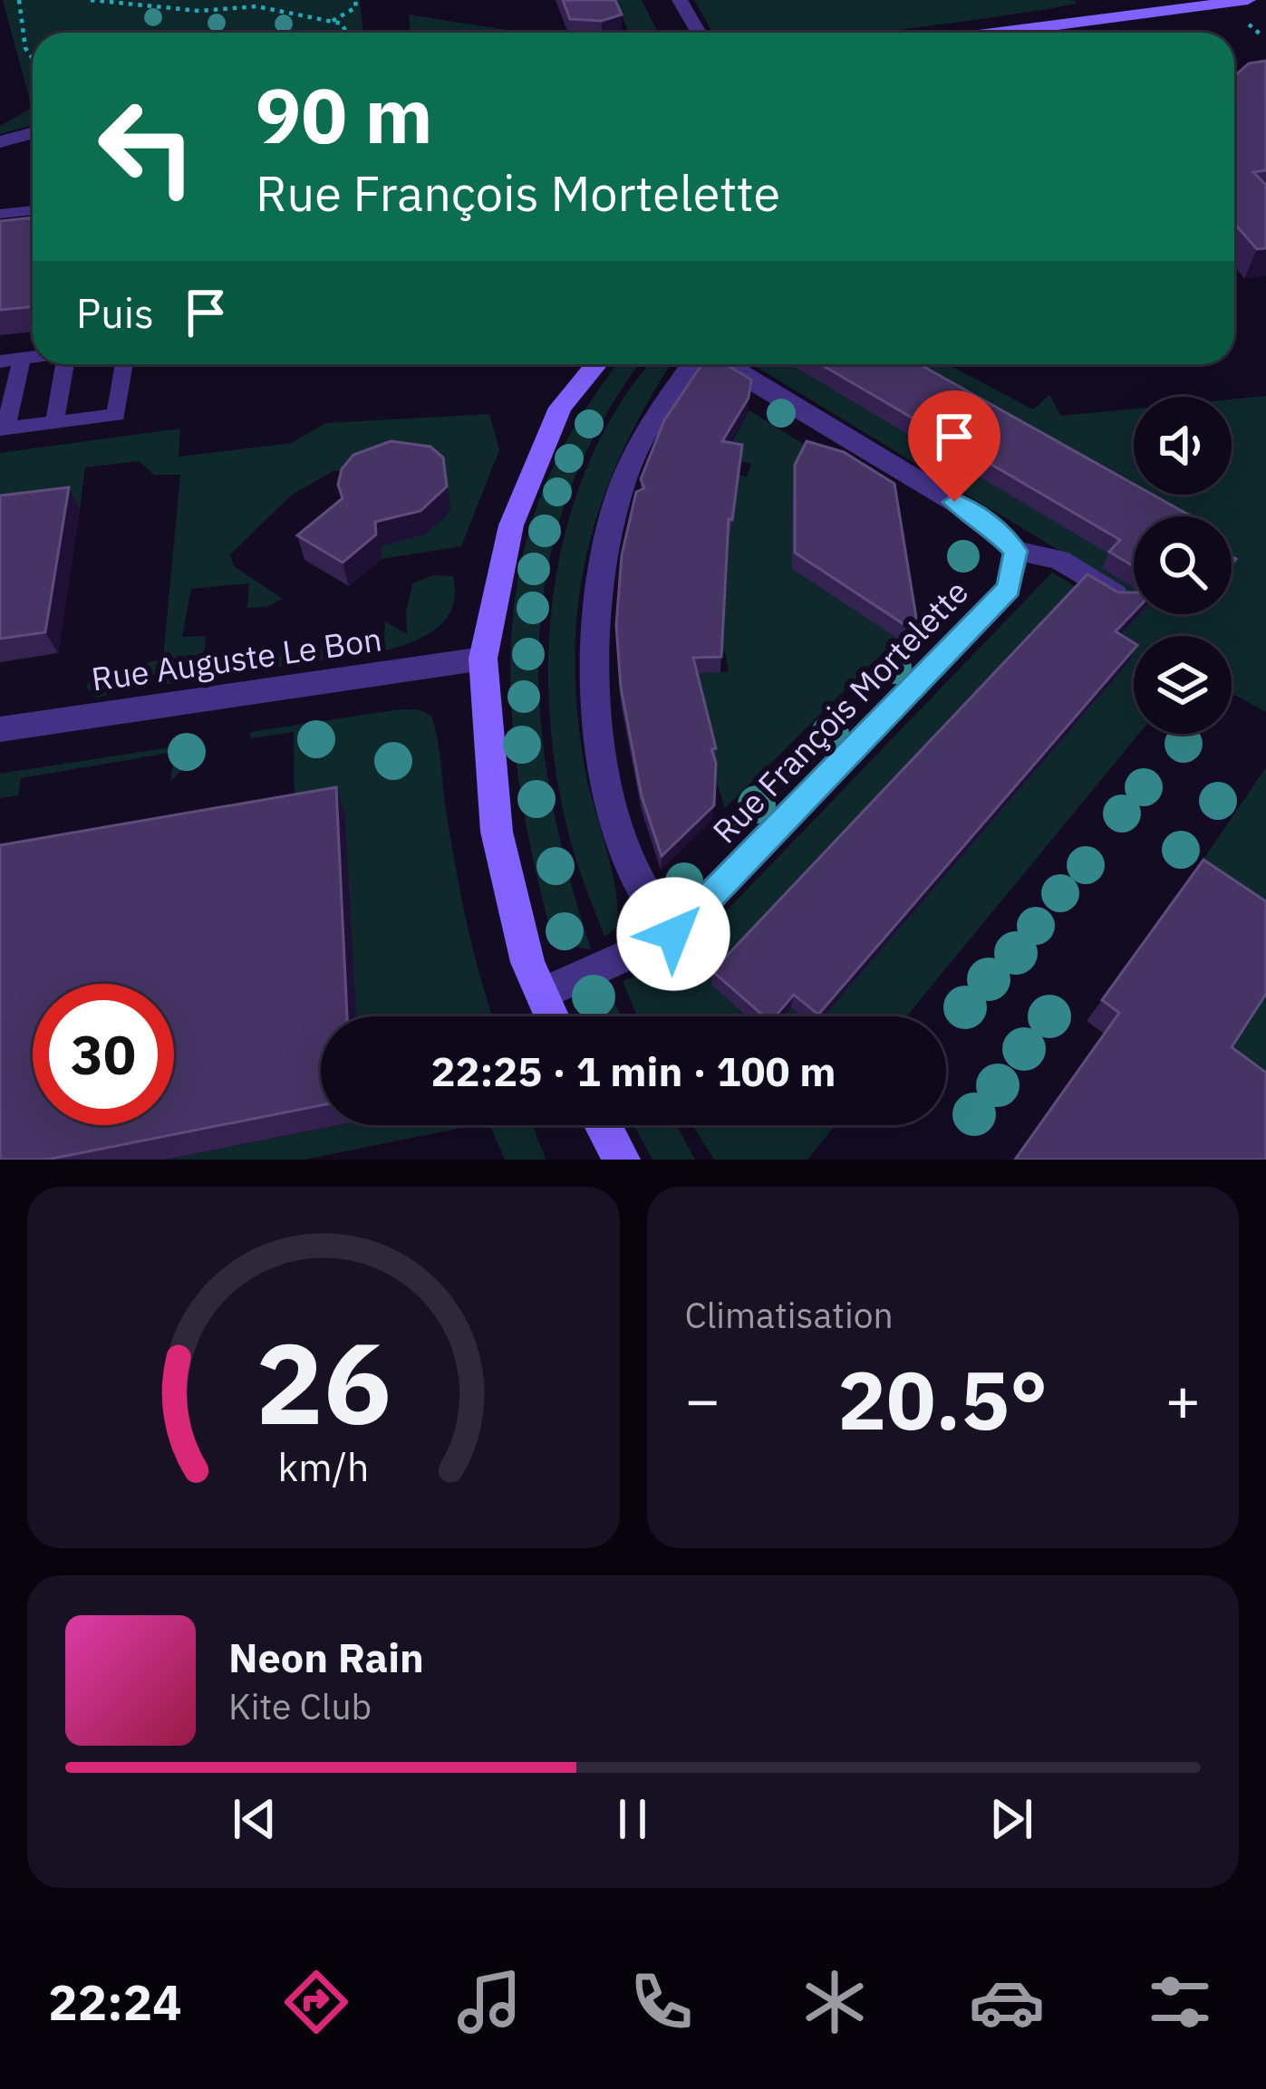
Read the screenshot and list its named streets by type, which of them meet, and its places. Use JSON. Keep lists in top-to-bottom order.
{
  "streets": {
    "street": ["Rue Auguste Le Bon", "Rue François Mortelette"]
  },
  "page": {
    "turn": ["90 m", "Rue François Mortelette"],
    "then": "Puis",
    "limit": "30",
    "trip": "22:25 · 1 min · 100 m",
    "tile": "Climatisation",
    "heat": ["−", "20.5°", "+"],
    "song": ["Neon Rain", "Kite Club"],
    "tabs": "22:24",
    "gauge": ["26", "km/h"]
  }
}
